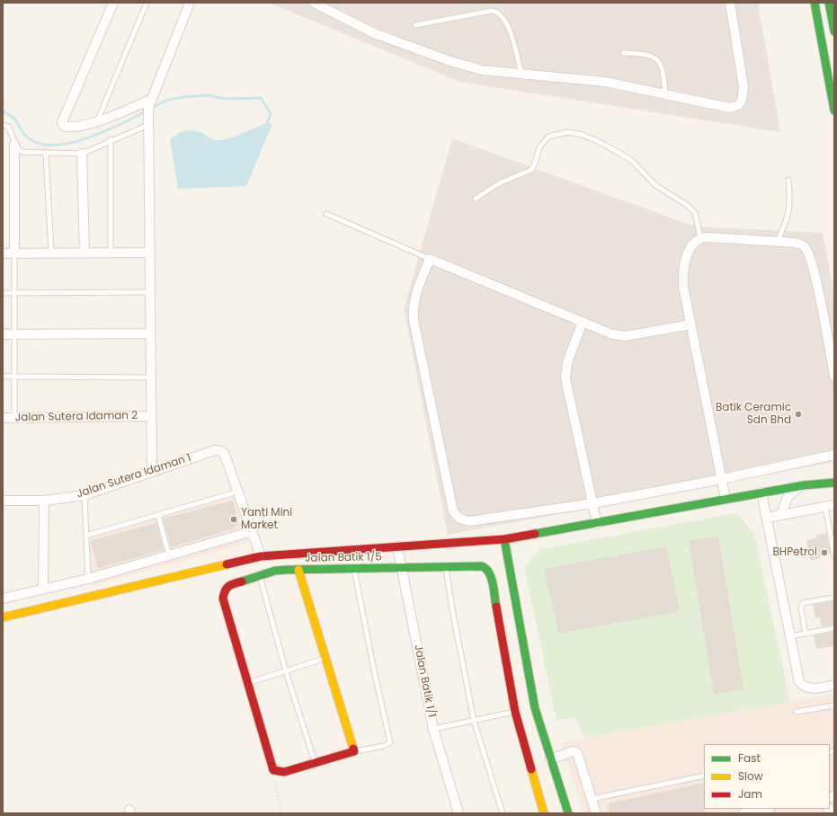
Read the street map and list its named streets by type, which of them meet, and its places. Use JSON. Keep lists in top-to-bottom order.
{
  "streets": {
    "main road": ["Jalan Batik 1/5"],
    "street": ["Jalan Sutera Idaman 2", "Jalan Sutera Idaman 1", "Jalan Batik 1/1"]
  },
  "crossings": [
    ["Jalan Batik 1/5", "Jalan Batik 1/1"]
  ],
  "places": ["Batik Ceramic Sdn Bhd", "Yanti Mini Market", "BHPetrol"],
  "legend": ["Fast", "Slow", "Jam"]
}
